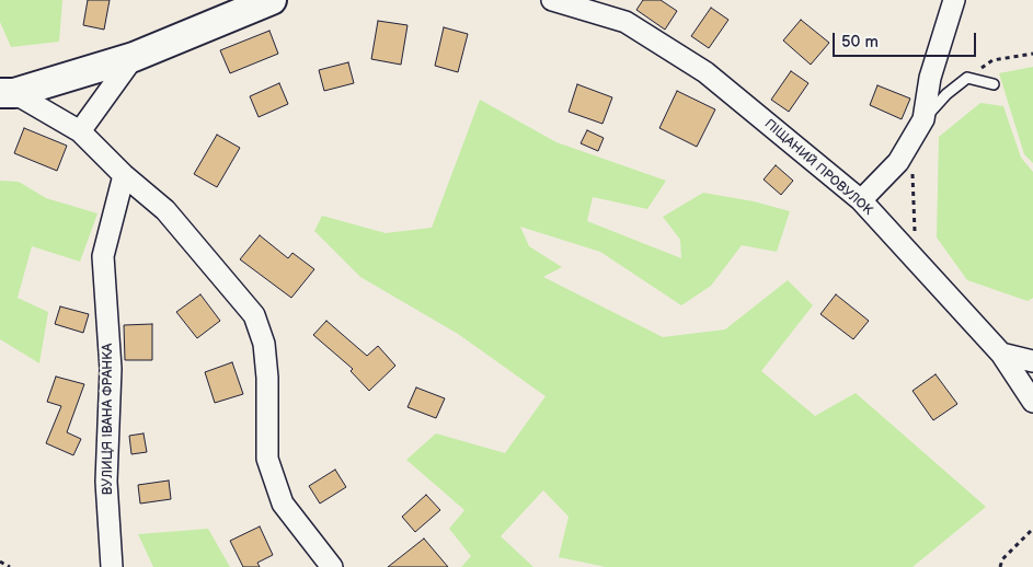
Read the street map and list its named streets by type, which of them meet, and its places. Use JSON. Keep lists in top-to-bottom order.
{
  "streets": {
    "street": ["ПІЩАНИЙ ПРОВУЛОК", "ВУЛИЦЯ ІВАНА ФРАНКА"]
  },
  "scale_bar": "50 m"
}
